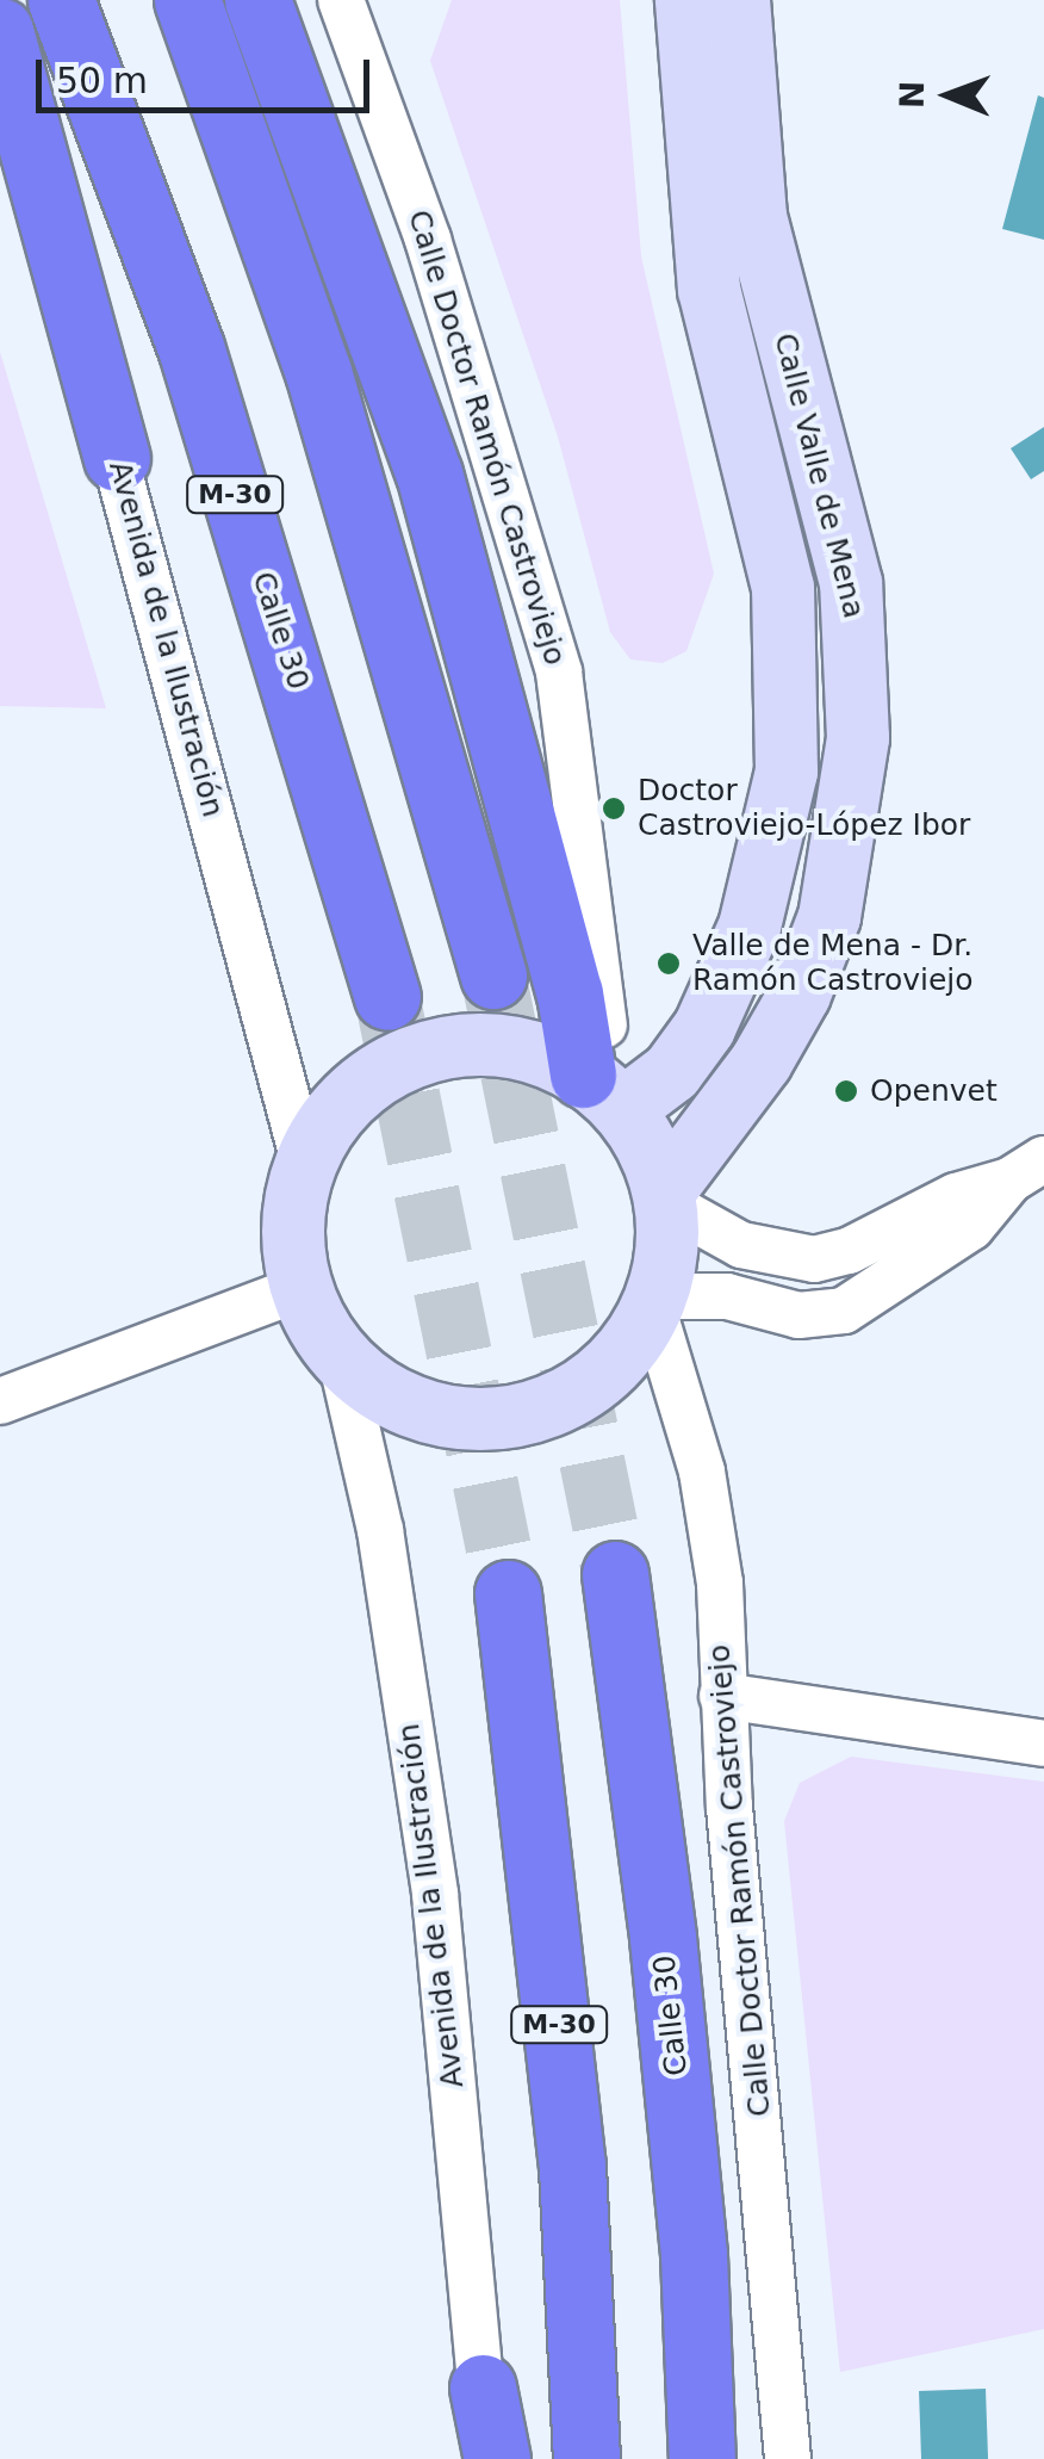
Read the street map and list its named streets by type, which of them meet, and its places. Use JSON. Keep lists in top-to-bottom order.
{
  "streets": {
    "highway": ["M-30", "Calle 30"],
    "main road": ["Calle Valle de Mena"],
    "street": ["Calle Doctor Ramón Castroviejo", "Avenida de la Ilustración"]
  },
  "crossings": [
    ["Calle Doctor Ramón Castroviejo", "Calle Valle de Mena"],
    ["Calle Doctor Ramón Castroviejo", "Avenida de la Ilustración"],
    ["Calle Valle de Mena", "Avenida de la Ilustración"]
  ],
  "places": ["Doctor Castroviejo-López Ibor", "Valle de Mena - Dr. Ramón Castroviejo", "Openvet"],
  "scale_bar": "50 m",
  "north": "left"
}
